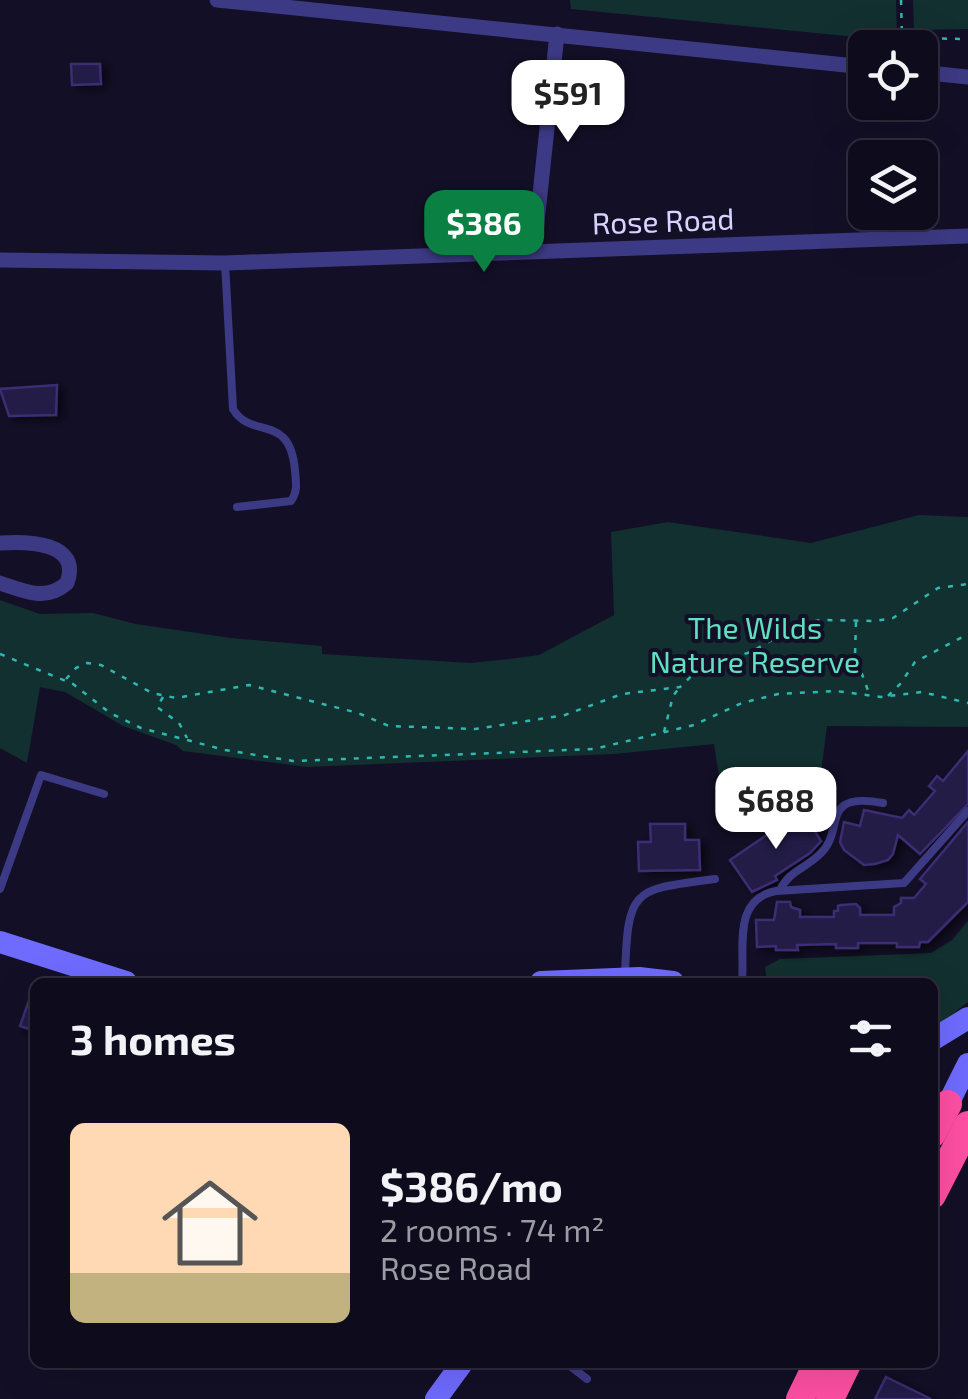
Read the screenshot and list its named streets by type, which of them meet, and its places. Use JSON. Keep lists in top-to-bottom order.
{
  "streets": {
    "street": ["Rose Road"]
  },
  "parks": ["The Wilds Nature Reserve"],
  "page": {
    "price": ["$591", "$386", "$688"],
    "heading": "3 homes",
    "list": [
      {
        "name": "$386/mo",
        "note": "2 rooms · 74 m² · Rose Road"
      }
    ]
  }
}
